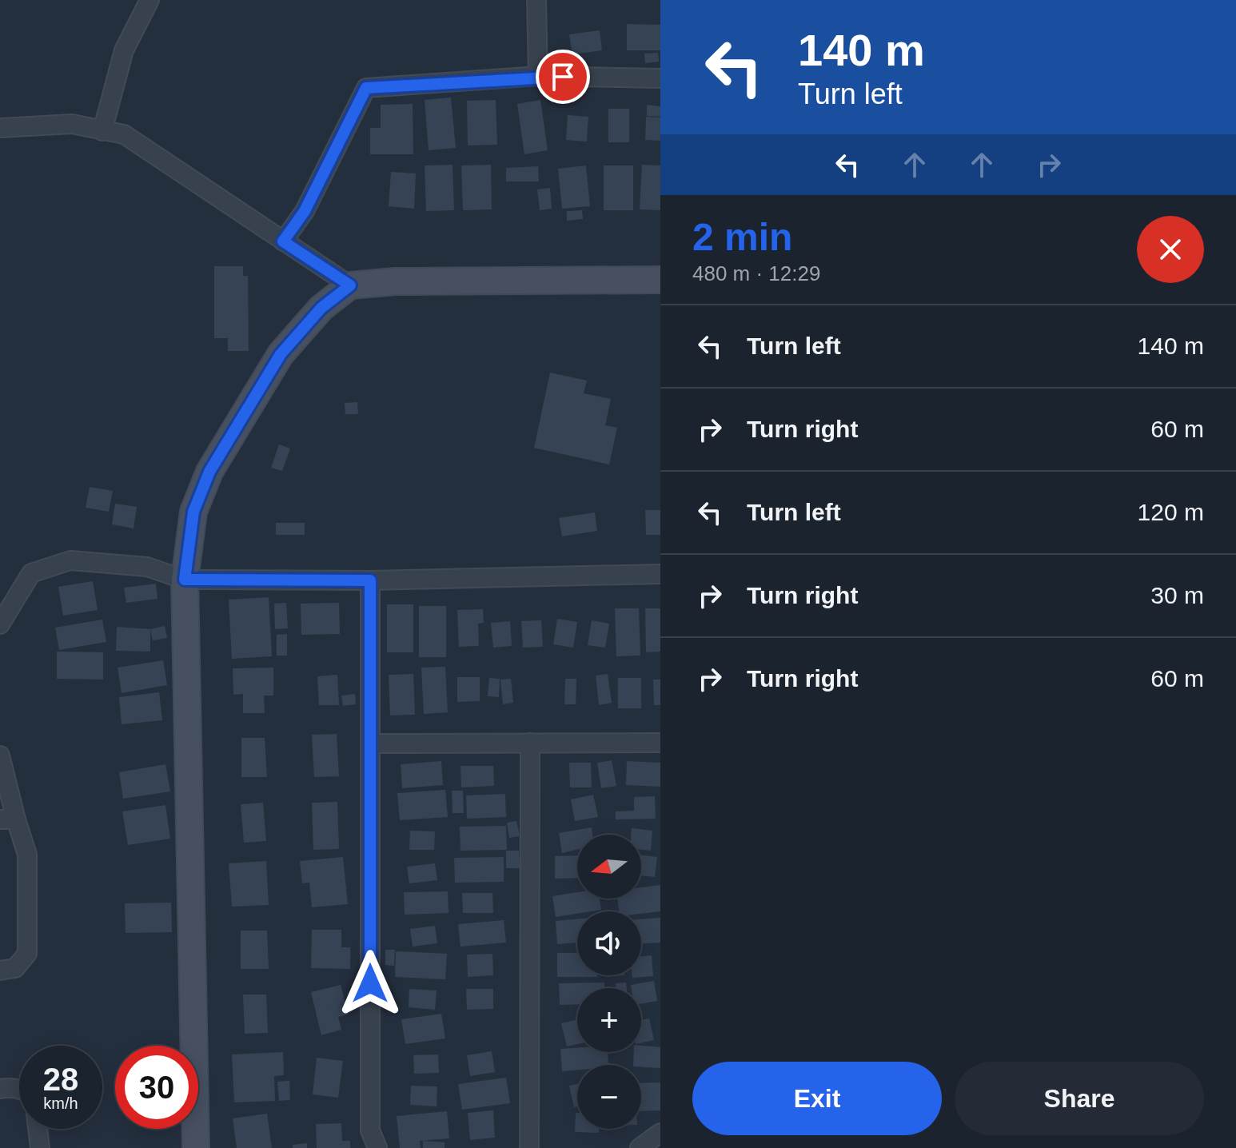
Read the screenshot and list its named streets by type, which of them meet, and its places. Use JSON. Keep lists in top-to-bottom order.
{
  "north": "left",
  "page": {
    "turn": ["140 m", "Turn left"],
    "heading": ["2 min", "480 m · 12:29"],
    "list": [
      {
        "name": "Turn left",
        "value": "140 m"
      },
      {
        "name": "Turn right",
        "value": "60 m"
      },
      {
        "name": "Turn left",
        "value": "120 m"
      },
      {
        "name": "Turn right",
        "value": "30 m"
      },
      {
        "name": "Turn right",
        "value": "60 m"
      }
    ],
    "map_buttons": ["+", "−"],
    "speed": "28 km/h",
    "limit": "30",
    "buttons": ["Exit", "Share"]
  }
}
